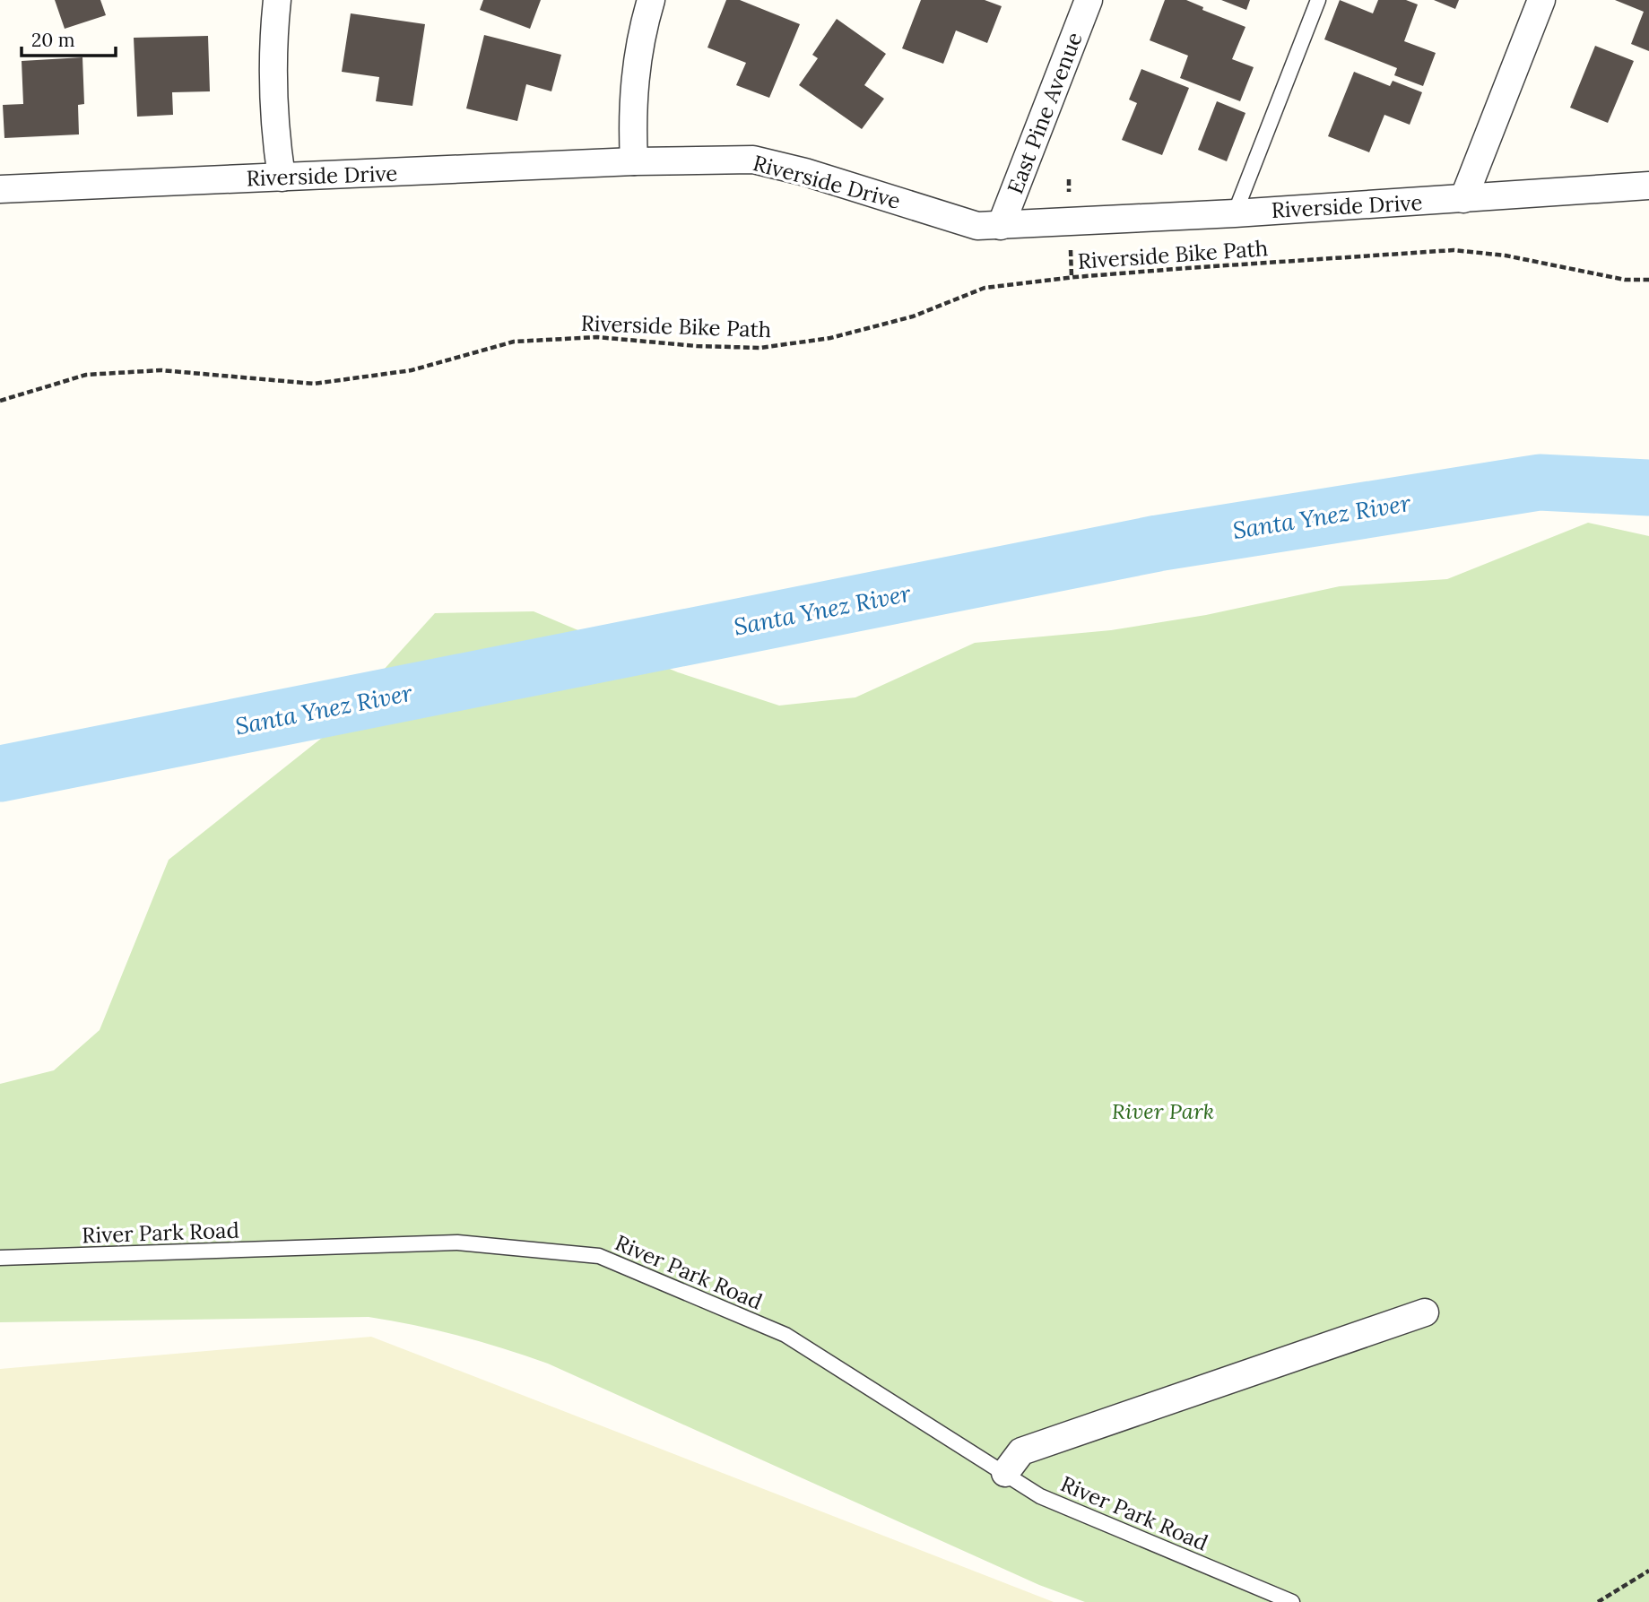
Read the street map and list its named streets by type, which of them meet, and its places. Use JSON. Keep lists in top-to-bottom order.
{
  "streets": {
    "street": ["East Pine Avenue", "Riverside Drive"],
    "lane": ["River Park Road"],
    "path": ["Riverside Bike Path"]
  },
  "crossings": [
    ["East Pine Avenue", "Riverside Drive"]
  ],
  "water": ["Santa Ynez River"],
  "parks": ["River Park"],
  "scale_bar": "20 m"
}
